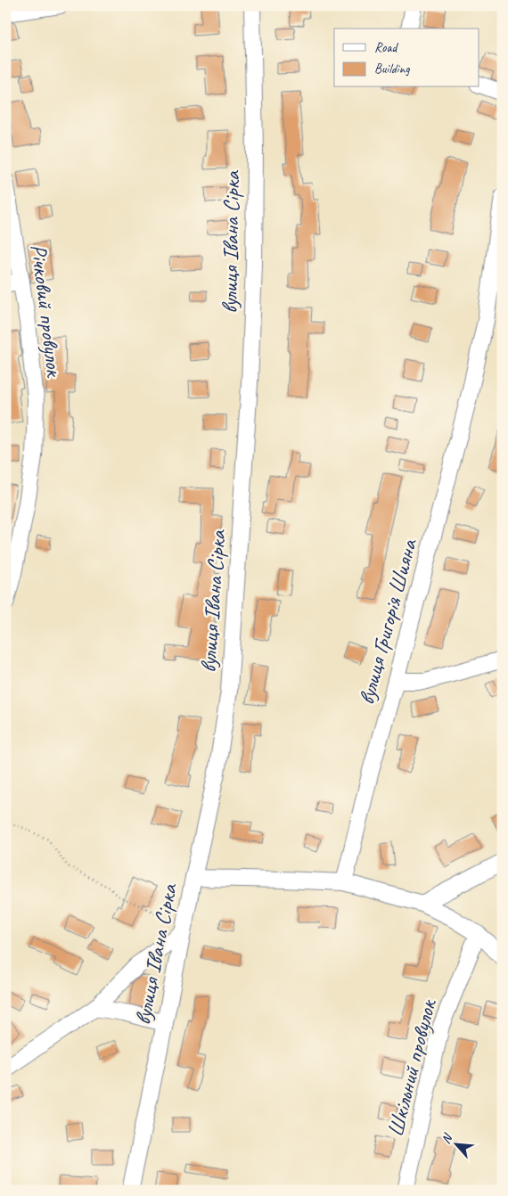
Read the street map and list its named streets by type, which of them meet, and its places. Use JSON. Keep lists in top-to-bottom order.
{
  "streets": {
    "street": [
      "вулиця Івана Сірка",
      "Річковий провулок",
      "вулиця Григорія Шияна",
      "Шкільний провулок"
    ]
  },
  "legend": ["Road", "Building"],
  "north": "top left"
}
